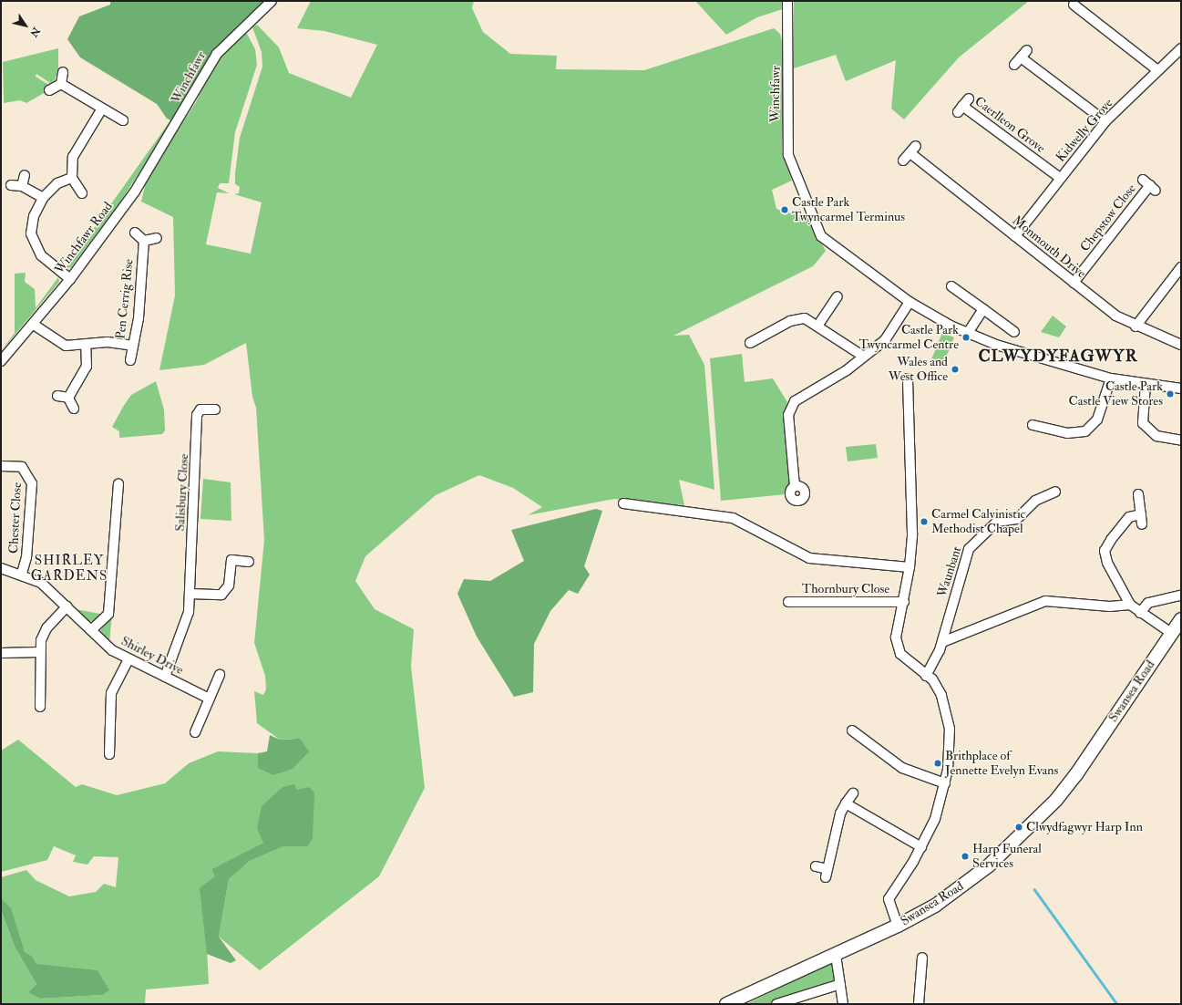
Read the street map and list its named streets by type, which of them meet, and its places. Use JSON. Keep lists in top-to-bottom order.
{
  "streets": {
    "street": [
      "Winchfawr",
      "Caerlleon Grove",
      "Kidwelly Grove",
      "Chepstow Close",
      "Winchfawr Road",
      "Monmouth Drive",
      "Pen Cerrig Rise",
      "Salisbury Close",
      "Chester Close",
      "Waunbant",
      "Thornbury Close",
      "Shirley Drive",
      "Swansea Road"
    ]
  },
  "crossings": [
    ["Winchfawr", "Winchfawr Road"],
    ["Caerlleon Grove", "Kidwelly Grove"],
    ["Kidwelly Grove", "Monmouth Drive"],
    ["Chepstow Close", "Monmouth Drive"],
    ["Salisbury Close", "Shirley Drive"],
    ["Chester Close", "Shirley Drive"]
  ],
  "districts": ["CLWYDYFAGWYR", "SHIRLEY GARDENS"],
  "places": [
    "Castle Park Twyncarmel Terminus",
    "Castle Park Twyncarmel Centre",
    "Wales and West Office",
    "Castle Park Castle View Stores",
    "Carmel Calvinistic Methodist Chapel",
    "Brithplace of Jennette Evelyn Evans",
    "Clwydfagwyr Harp Inn",
    "Harp Funeral Services"
  ],
  "north": "bottom right"
}
